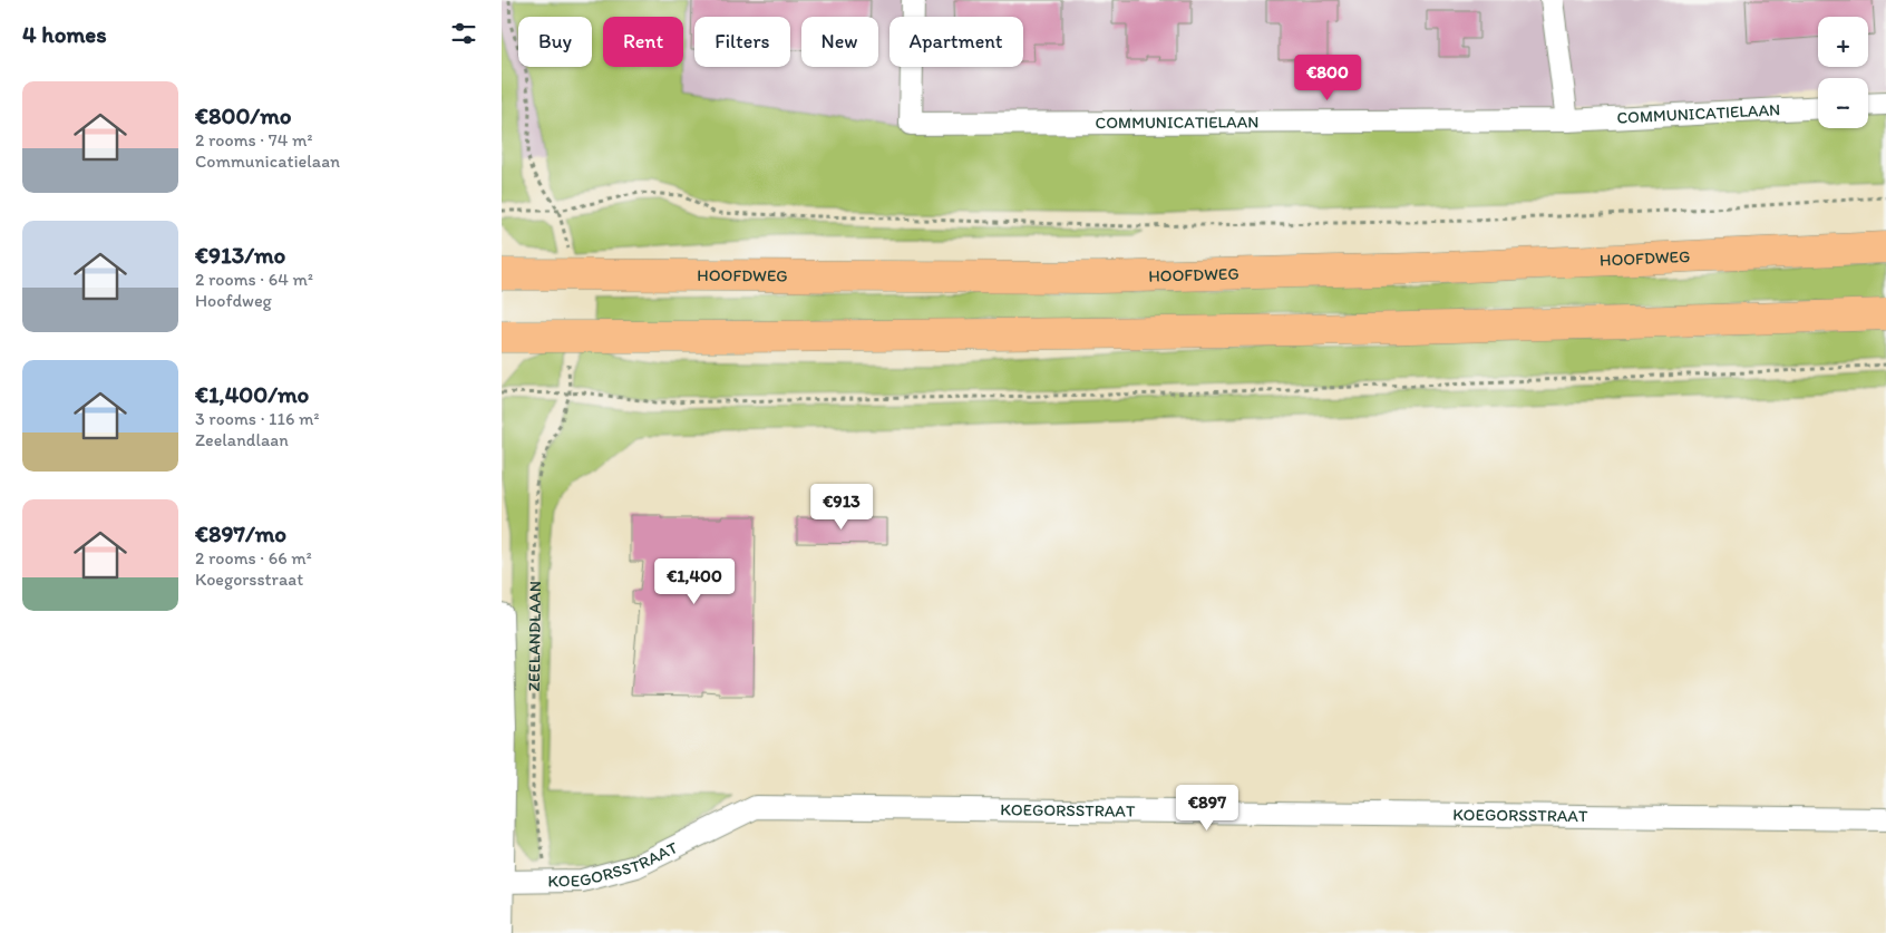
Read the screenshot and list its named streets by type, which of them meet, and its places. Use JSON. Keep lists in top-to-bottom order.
{
  "streets": {
    "main road": ["HOOFDWEG"],
    "street": ["COMMUNICATIELAAN", "ZEELANDLAAN", "KOEGORSSTRAAT"]
  },
  "crossings": [
    ["ZEELANDLAAN", "KOEGORSSTRAAT"]
  ],
  "page": {
    "heading": "4 homes",
    "map_buttons": ["+", "−"],
    "chip": [
      "Buy",
      "Rent",
      "Filters",
      "New",
      "Apartment"
    ],
    "price": [
      "€800",
      "€913",
      "€1,400",
      "€897"
    ],
    "list": [
      {
        "name": "€800/mo",
        "note": "2 rooms · 74 m² · Communicatielaan"
      },
      {
        "name": "€913/mo",
        "note": "2 rooms · 64 m² · Hoofdweg"
      },
      {
        "name": "€1,400/mo",
        "note": "3 rooms · 116 m² · Zeelandlaan"
      },
      {
        "name": "€897/mo",
        "note": "2 rooms · 66 m² · Koegorsstraat"
      }
    ]
  }
}
